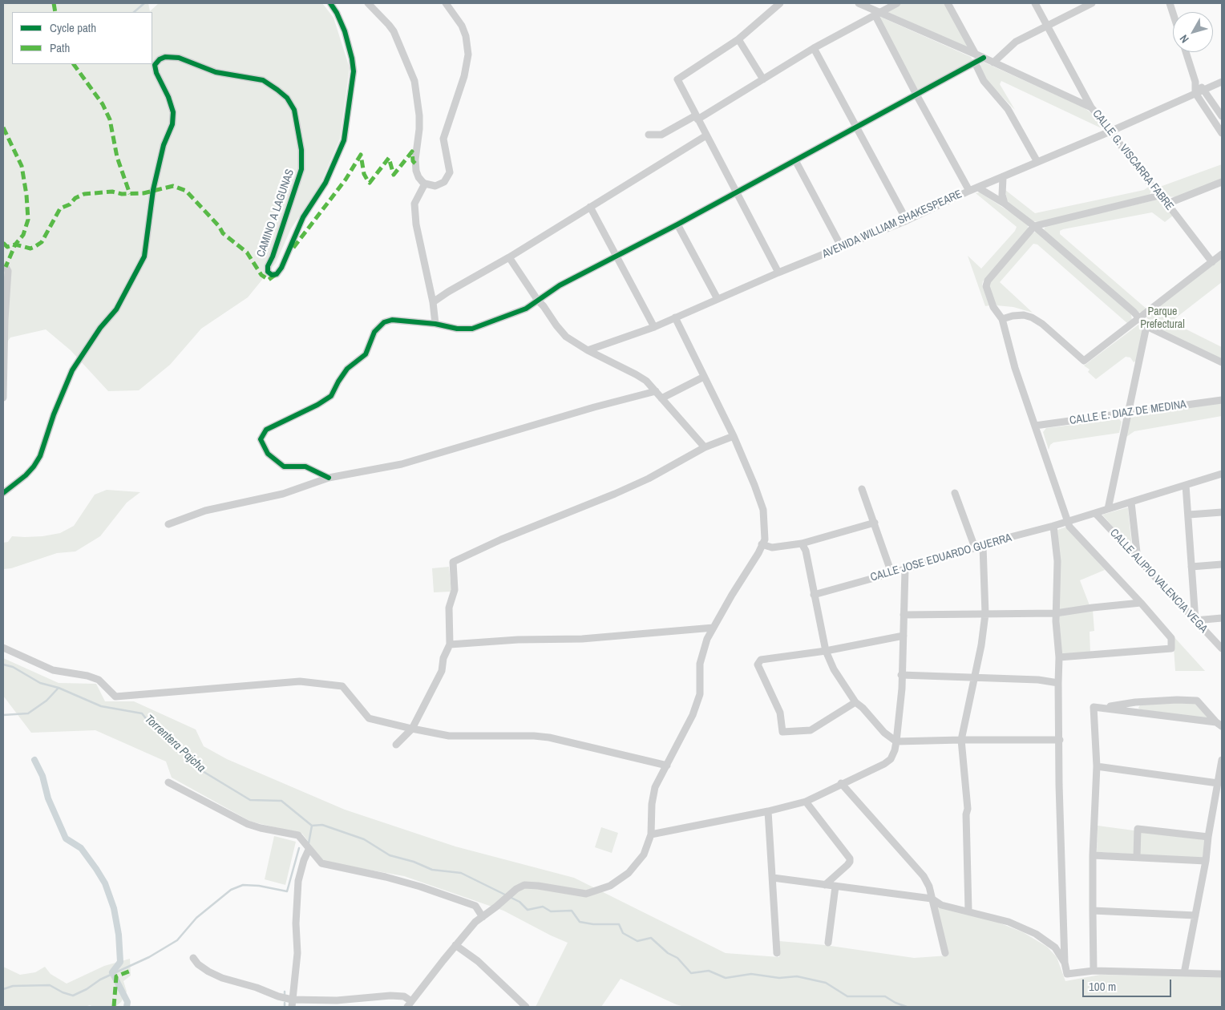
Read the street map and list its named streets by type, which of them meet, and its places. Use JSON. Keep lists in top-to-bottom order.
{
  "streets": {
    "street": [
      "CALLE G. VISCARRA FABRE",
      "CAMINO A LAGUNAS",
      "AVENIDA WILLIAM SHAKESPEARE",
      "CALLE E. DIAZ DE MEDINA",
      "CALLE JOSE EDUARDO GUERRA",
      "CALLE ALIPIO VALENCIA VEGA"
    ]
  },
  "crossings": [
    ["CALLE G. VISCARRA FABRE", "AVENIDA WILLIAM SHAKESPEARE"],
    ["CALLE JOSE EDUARDO GUERRA", "CALLE ALIPIO VALENCIA VEGA"]
  ],
  "water": ["Torrentera Pajcha"],
  "parks": ["Parque Prefectural"],
  "legend": ["Cycle path", "Path"],
  "scale_bar": "100 m",
  "north": "bottom left"
}
